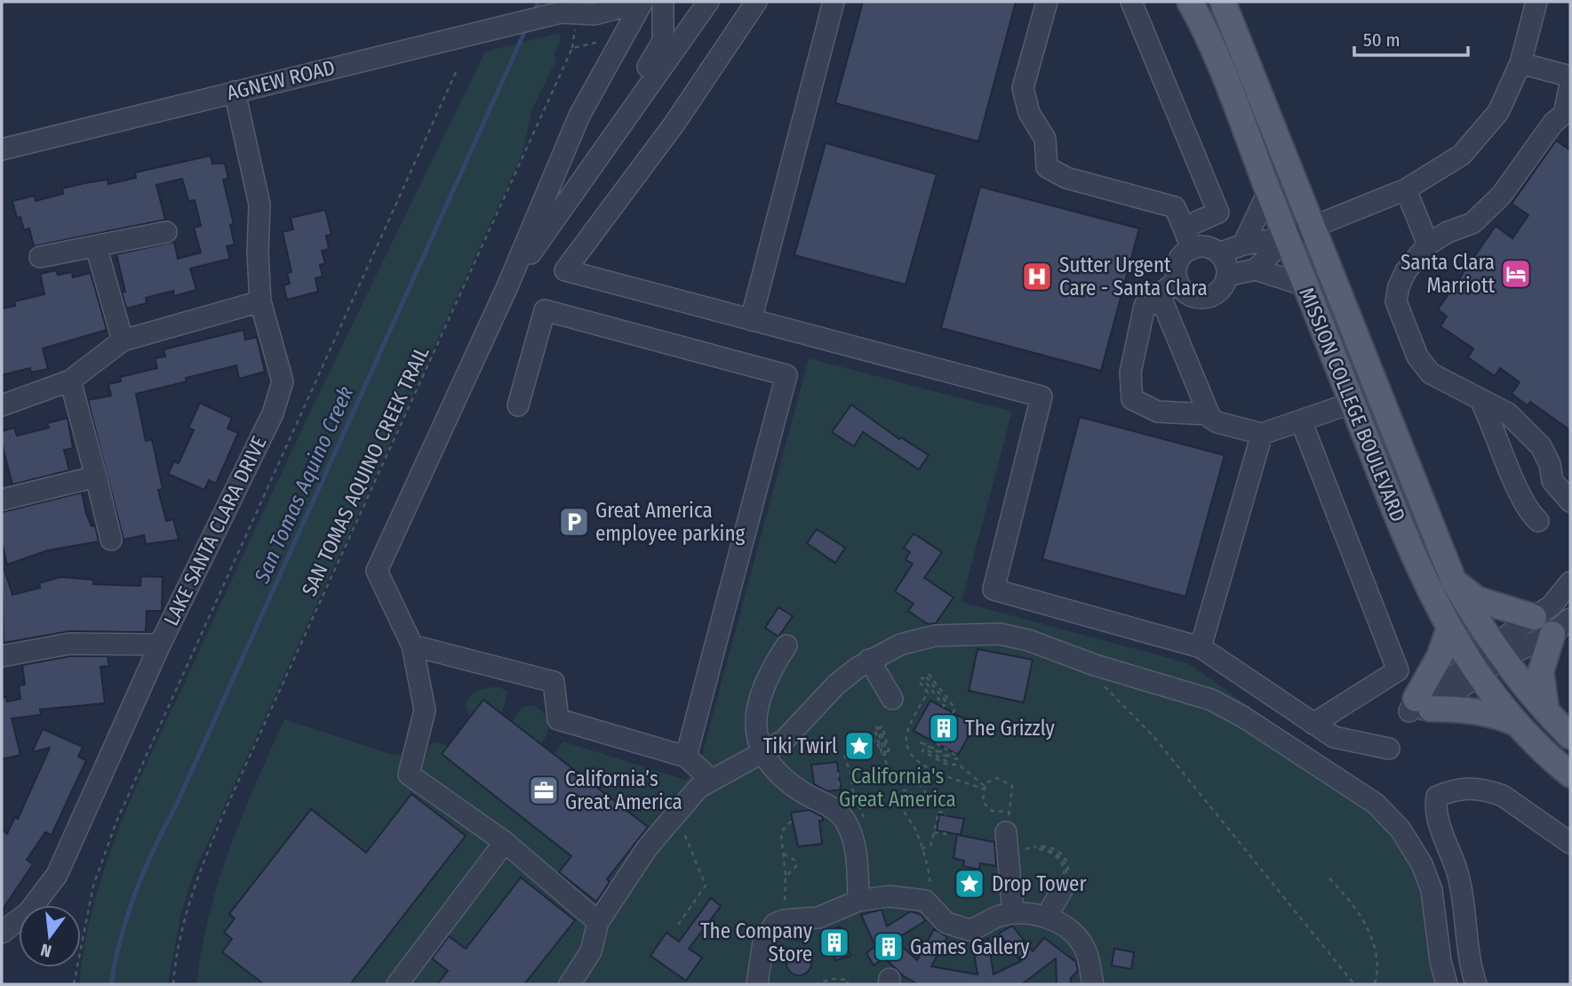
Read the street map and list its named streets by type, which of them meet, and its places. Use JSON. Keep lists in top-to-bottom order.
{
  "streets": {
    "main road": ["MISSION COLLEGE BOULEVARD"],
    "street": ["AGNEW ROAD", "LAKE SANTA CLARA DRIVE"],
    "path": ["SAN TOMAS AQUINO CREEK TRAIL"]
  },
  "crossings": [
    ["AGNEW ROAD", "LAKE SANTA CLARA DRIVE"]
  ],
  "water": ["San Tomas Aquino Creek"],
  "parks": ["California's Great America"],
  "places": {
    "hotel": ["Santa Clara Marriott"],
    "hospital": ["Sutter Urgent Care - Santa Clara"],
    "parking": ["Great America employee parking"],
    "building": ["The Grizzly", "The Company Store", "Games Gallery"],
    "place": ["Tiki Twirl", "Drop Tower"],
    "office": ["California’s Great America"]
  },
  "scale_bar": "50 m",
  "north": "bottom"
}
